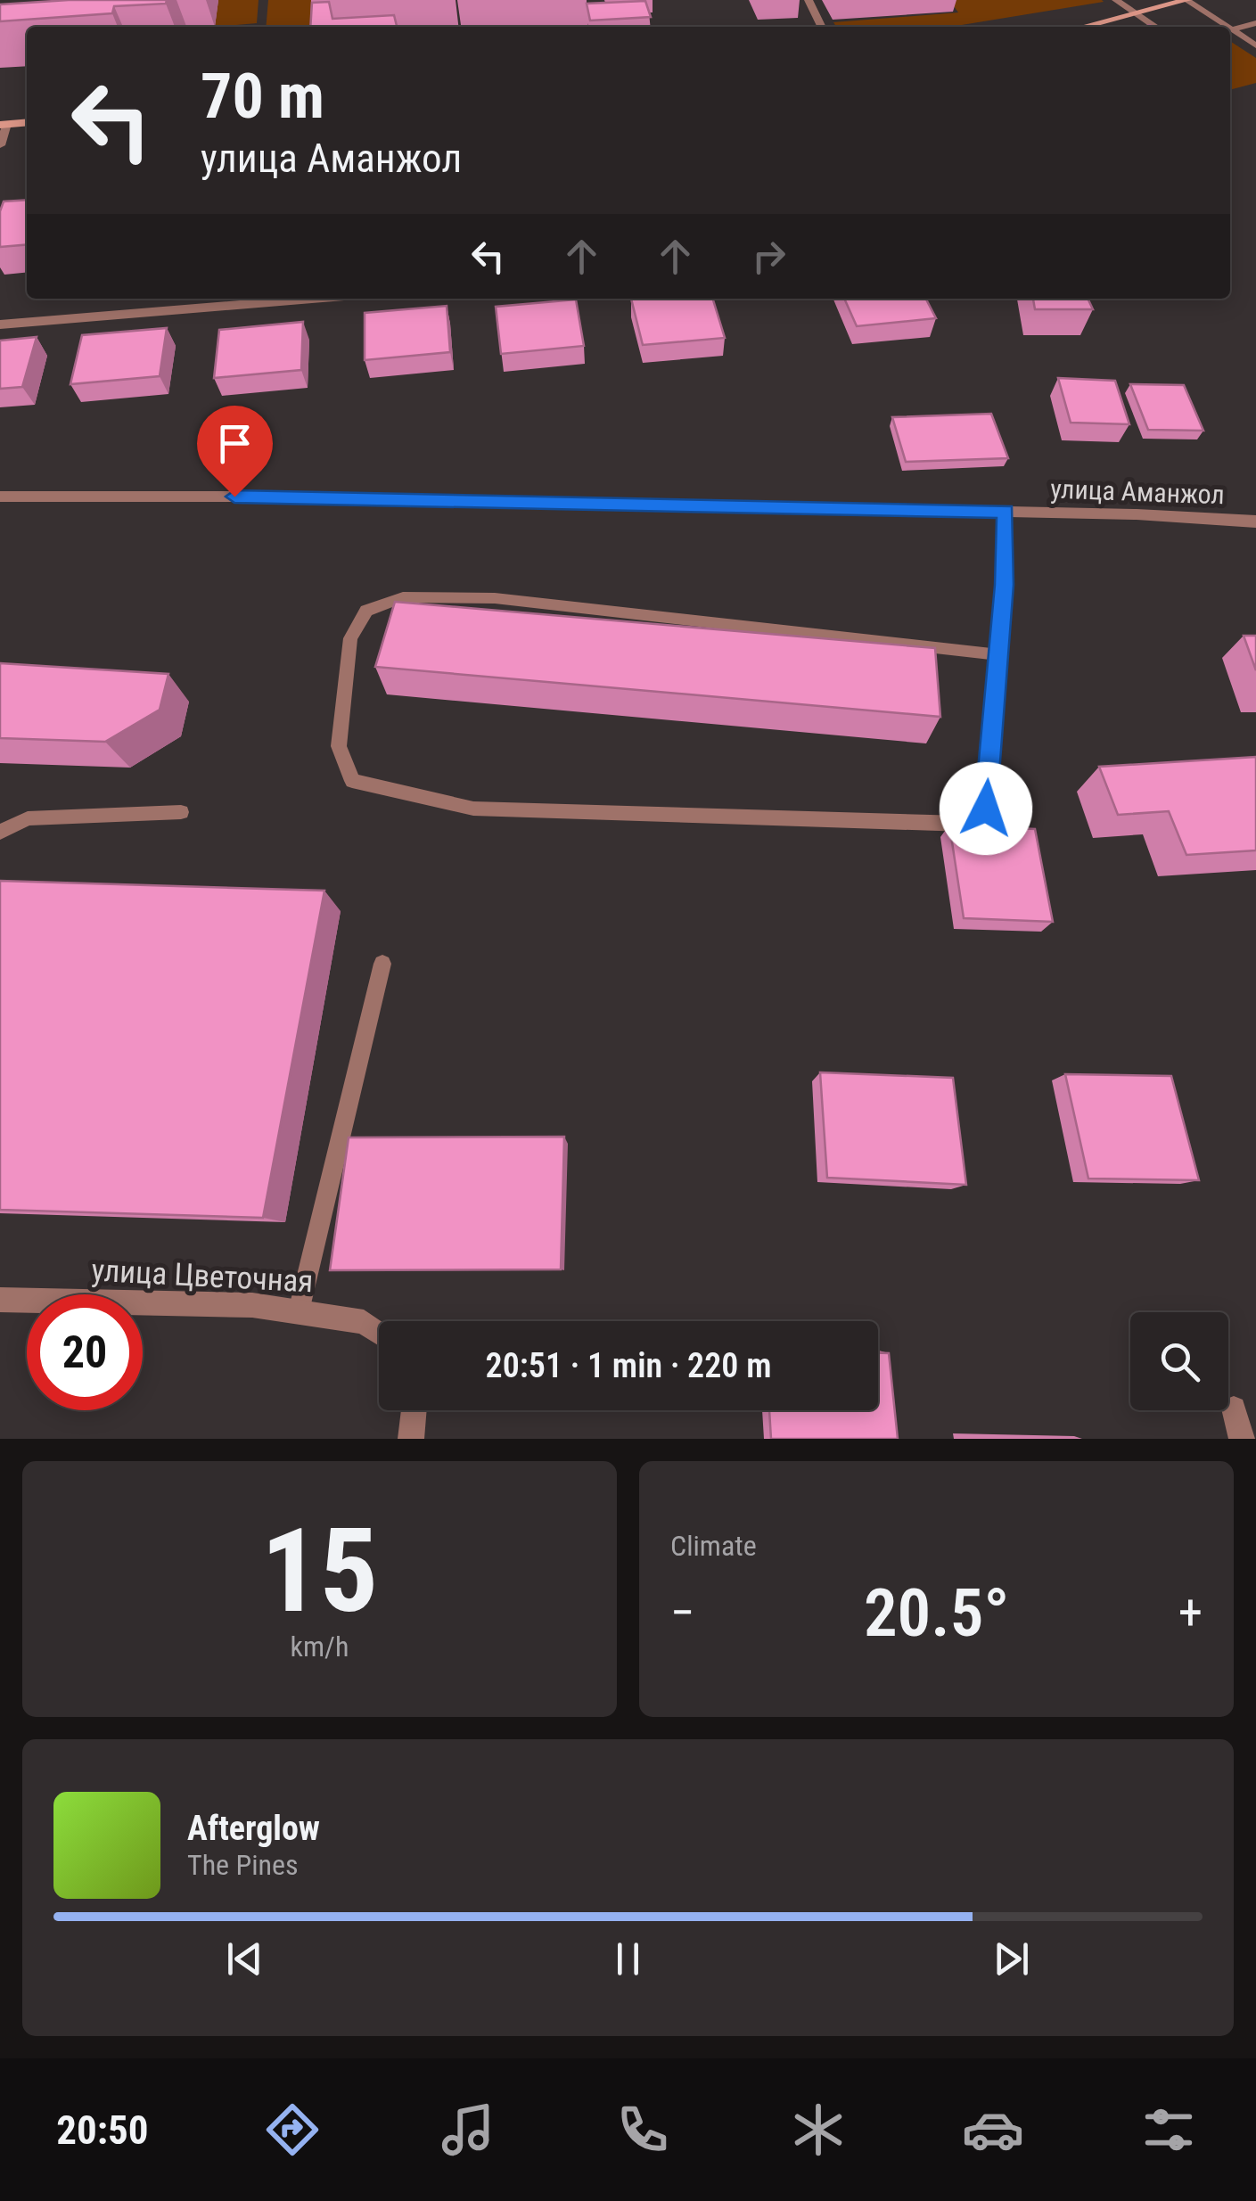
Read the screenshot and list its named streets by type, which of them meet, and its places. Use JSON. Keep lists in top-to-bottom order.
{
  "streets": {
    "street": ["улица Аманжол", "улица Цветочная"]
  },
  "page": {
    "turn": ["70 m", "улица Аманжол"],
    "limit": "20",
    "trip": "20:51 · 1 min · 220 m",
    "tile": [
      ["15", "km/h"],
      "Climate"
    ],
    "heat": ["−", "20.5°", "+"],
    "song": ["Afterglow", "The Pines"],
    "tabs": "20:50"
  }
}
